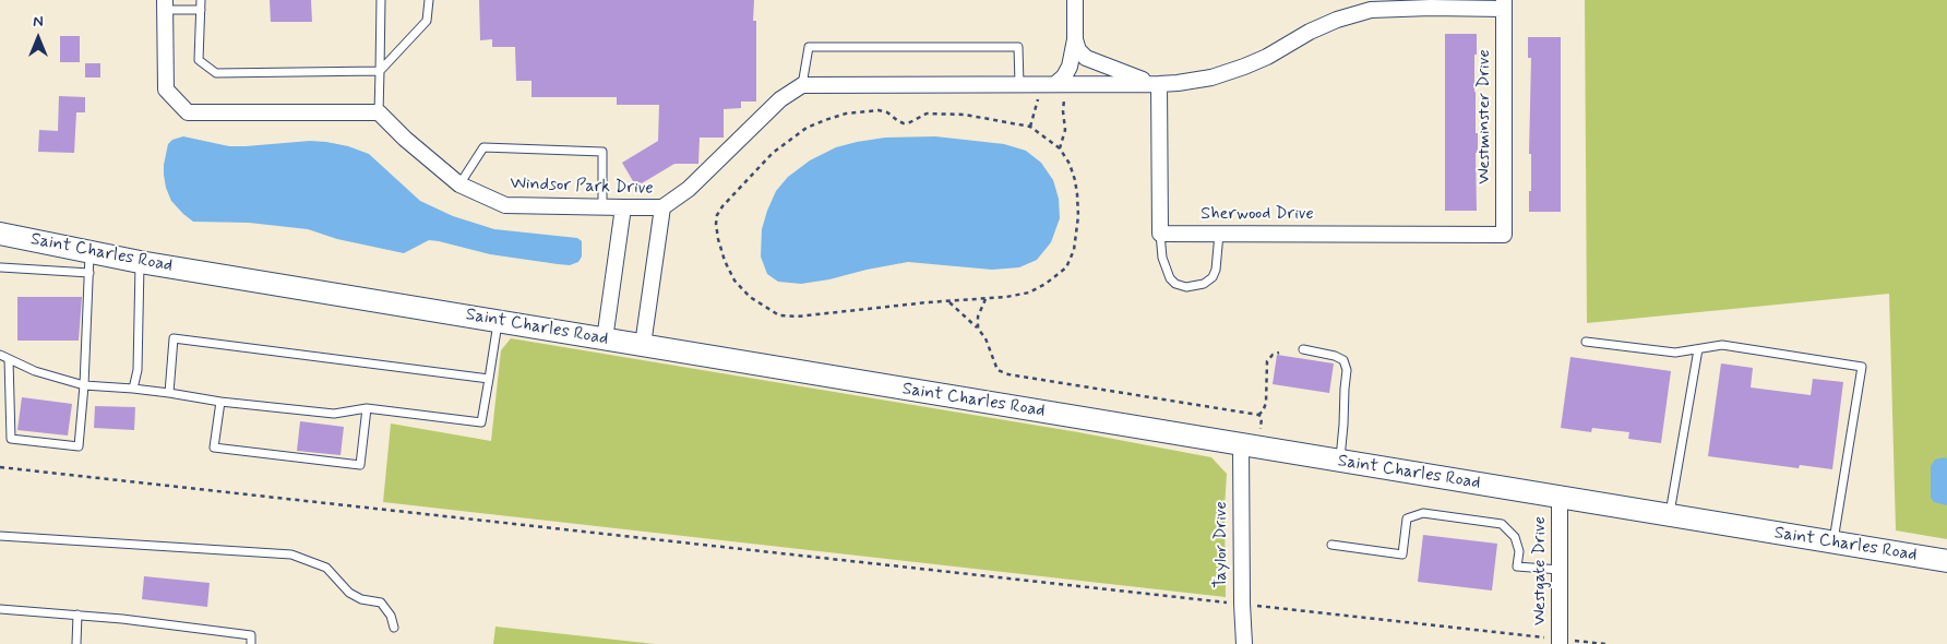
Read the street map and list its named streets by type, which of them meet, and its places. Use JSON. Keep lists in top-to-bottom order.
{
  "streets": {
    "street": [
      "Westminster Drive",
      "Windsor Park Drive",
      "Sherwood Drive",
      "Saint Charles Road",
      "Taylor Drive",
      "Westgate Drive"
    ]
  },
  "crossings": [
    ["Westminster Drive", "Sherwood Drive"],
    ["Saint Charles Road", "Taylor Drive"],
    ["Saint Charles Road", "Westgate Drive"]
  ],
  "north": "top"
}
